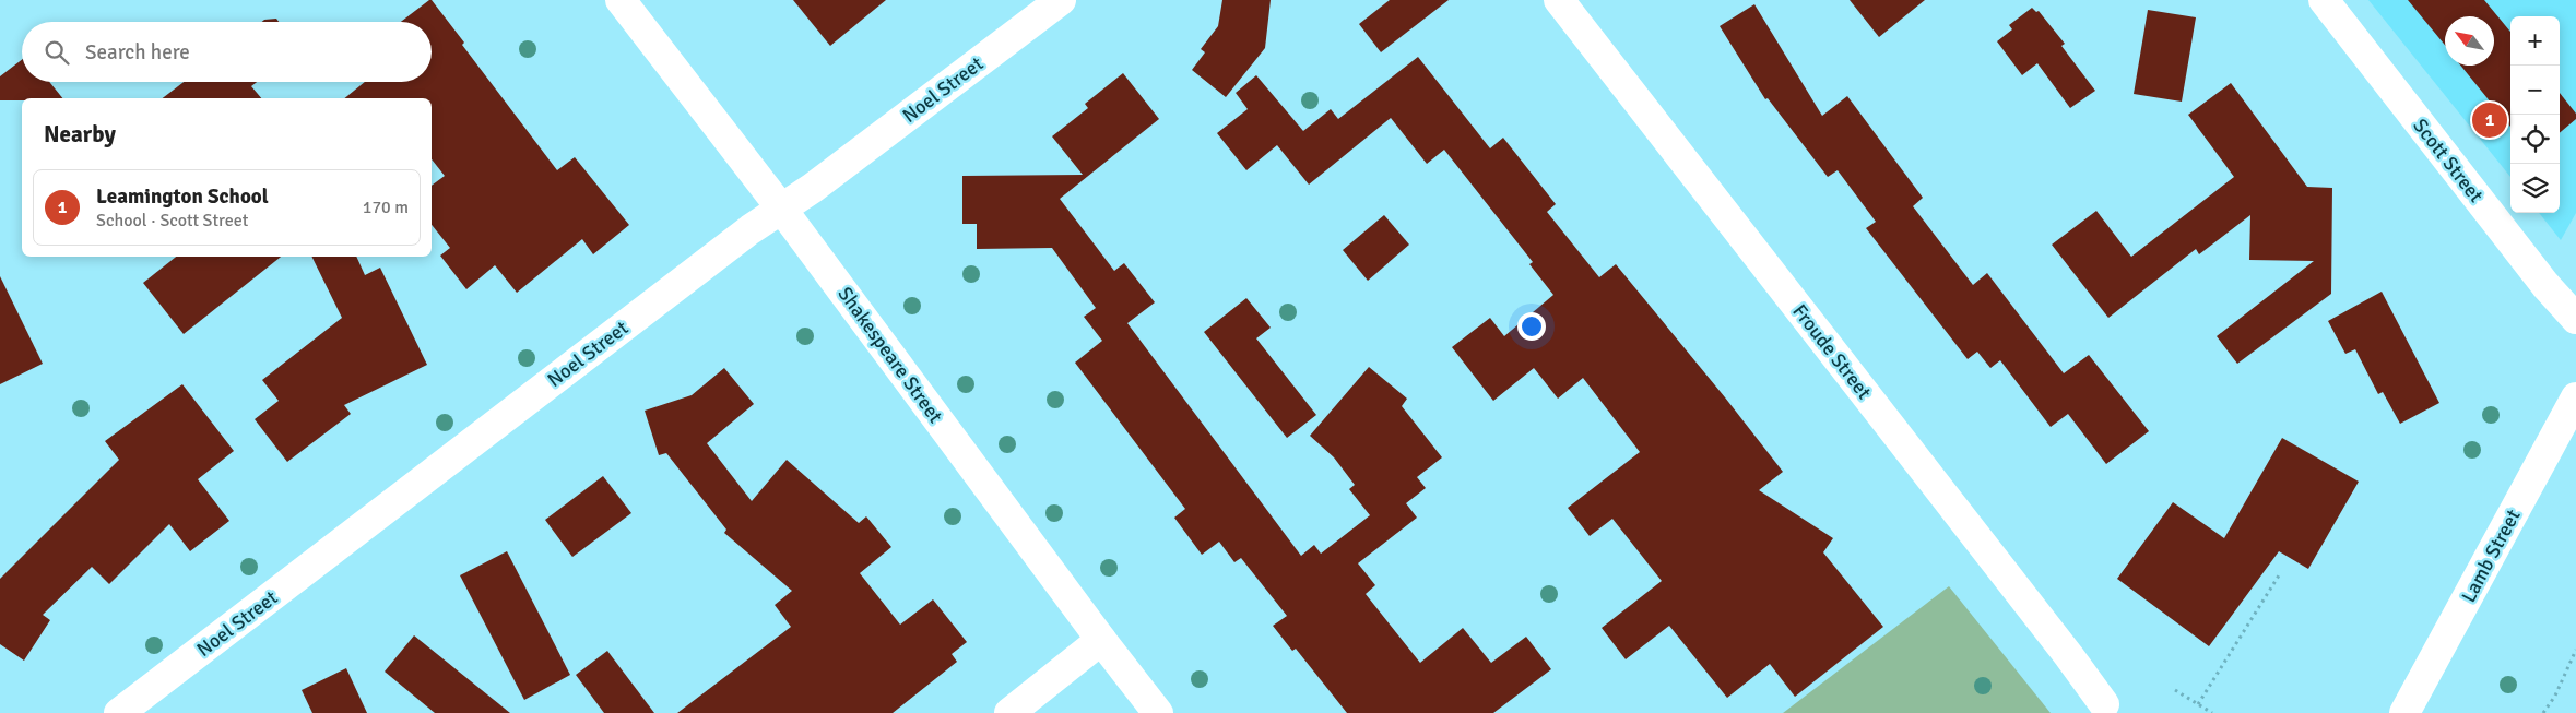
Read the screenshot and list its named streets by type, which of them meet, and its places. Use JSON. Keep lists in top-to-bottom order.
{
  "streets": {
    "street": [
      "Noel Street",
      "Scott Street",
      "Froude Street",
      "Shakespeare Street",
      "Lamb Street"
    ]
  },
  "crossings": [
    ["Noel Street", "Shakespeare Street"]
  ],
  "north": "top left",
  "page": {
    "map_buttons": ["+", "−"],
    "search": "Search here",
    "heading": "Nearby",
    "pins": "1",
    "list": [
      {
        "mark": "1",
        "name": "Leamington School",
        "note": "School · Scott Street",
        "value": "170 m"
      }
    ]
  }
}
